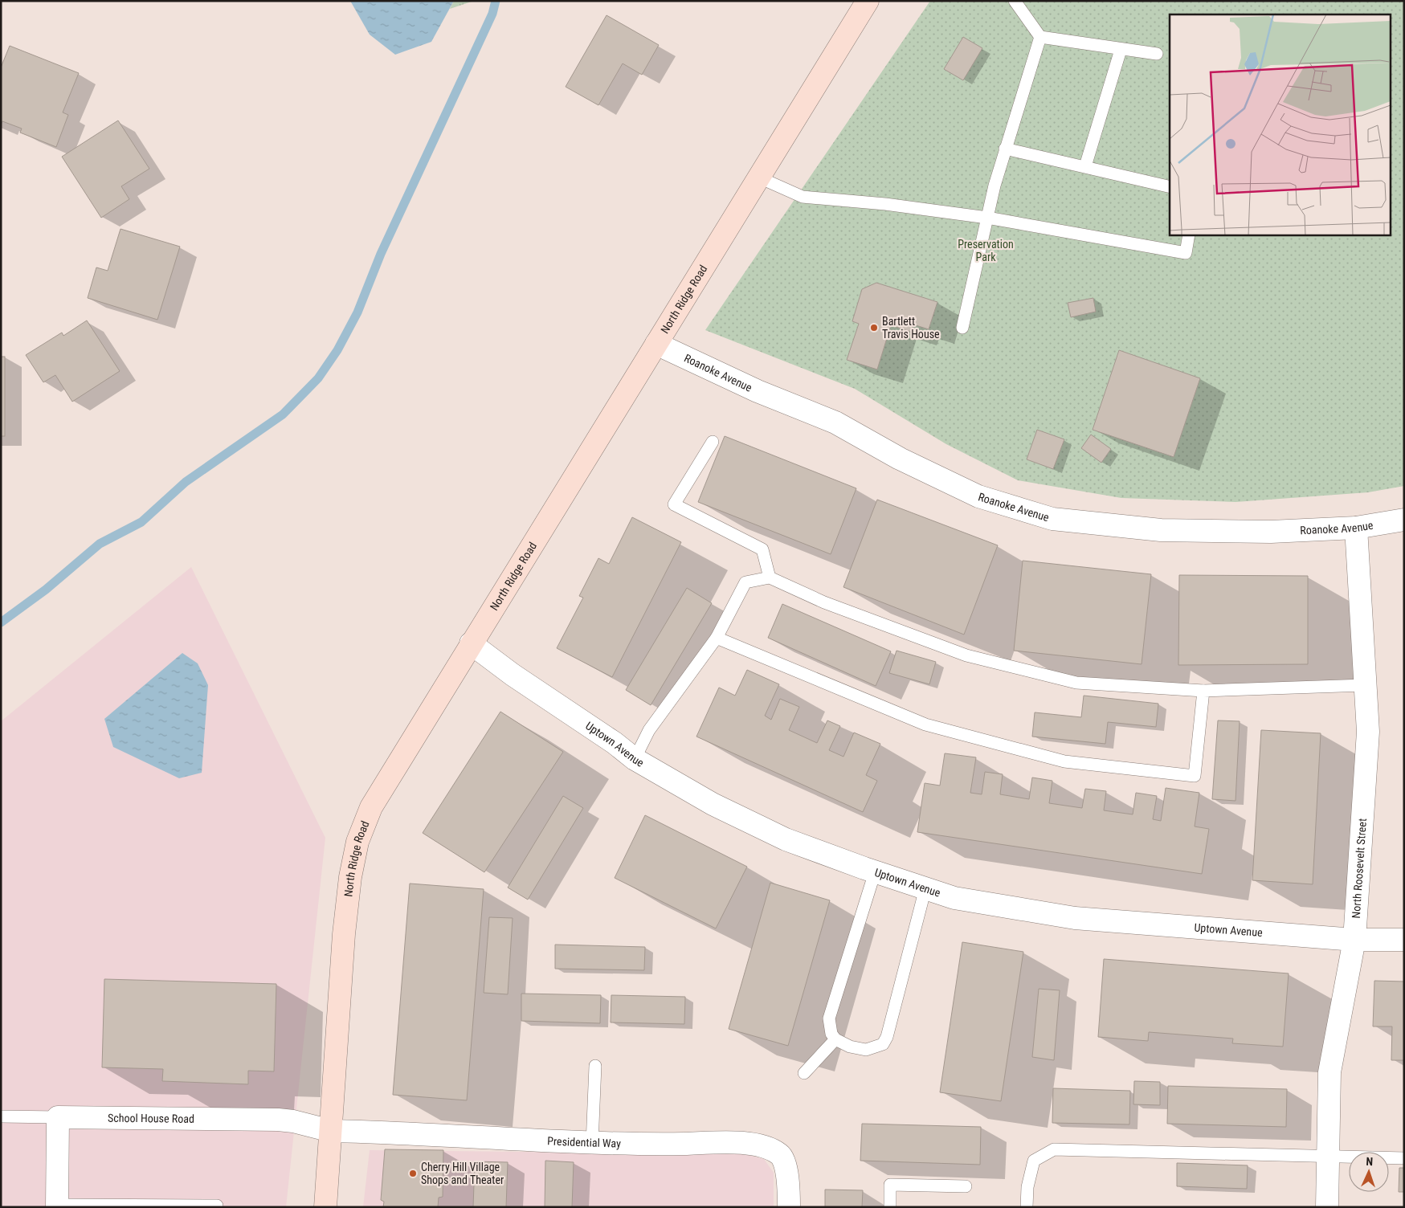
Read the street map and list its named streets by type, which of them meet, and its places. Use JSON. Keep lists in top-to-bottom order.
{
  "streets": {
    "street": [
      "North Ridge Road",
      "Roanoke Avenue",
      "Uptown Avenue",
      "North Roosevelt Street",
      "School House Road",
      "Presidential Way"
    ]
  },
  "crossings": [
    ["North Ridge Road", "Roanoke Avenue"],
    ["North Ridge Road", "Uptown Avenue"],
    ["North Ridge Road", "School House Road"],
    ["North Ridge Road", "Presidential Way"],
    ["Roanoke Avenue", "North Roosevelt Street"],
    ["Uptown Avenue", "North Roosevelt Street"],
    ["School House Road", "Presidential Way"]
  ],
  "parks": ["Preservation Park"],
  "places": ["Bartlett Travis House", "Cherry Hill Village Shops and Theater"],
  "north": "top"
}
